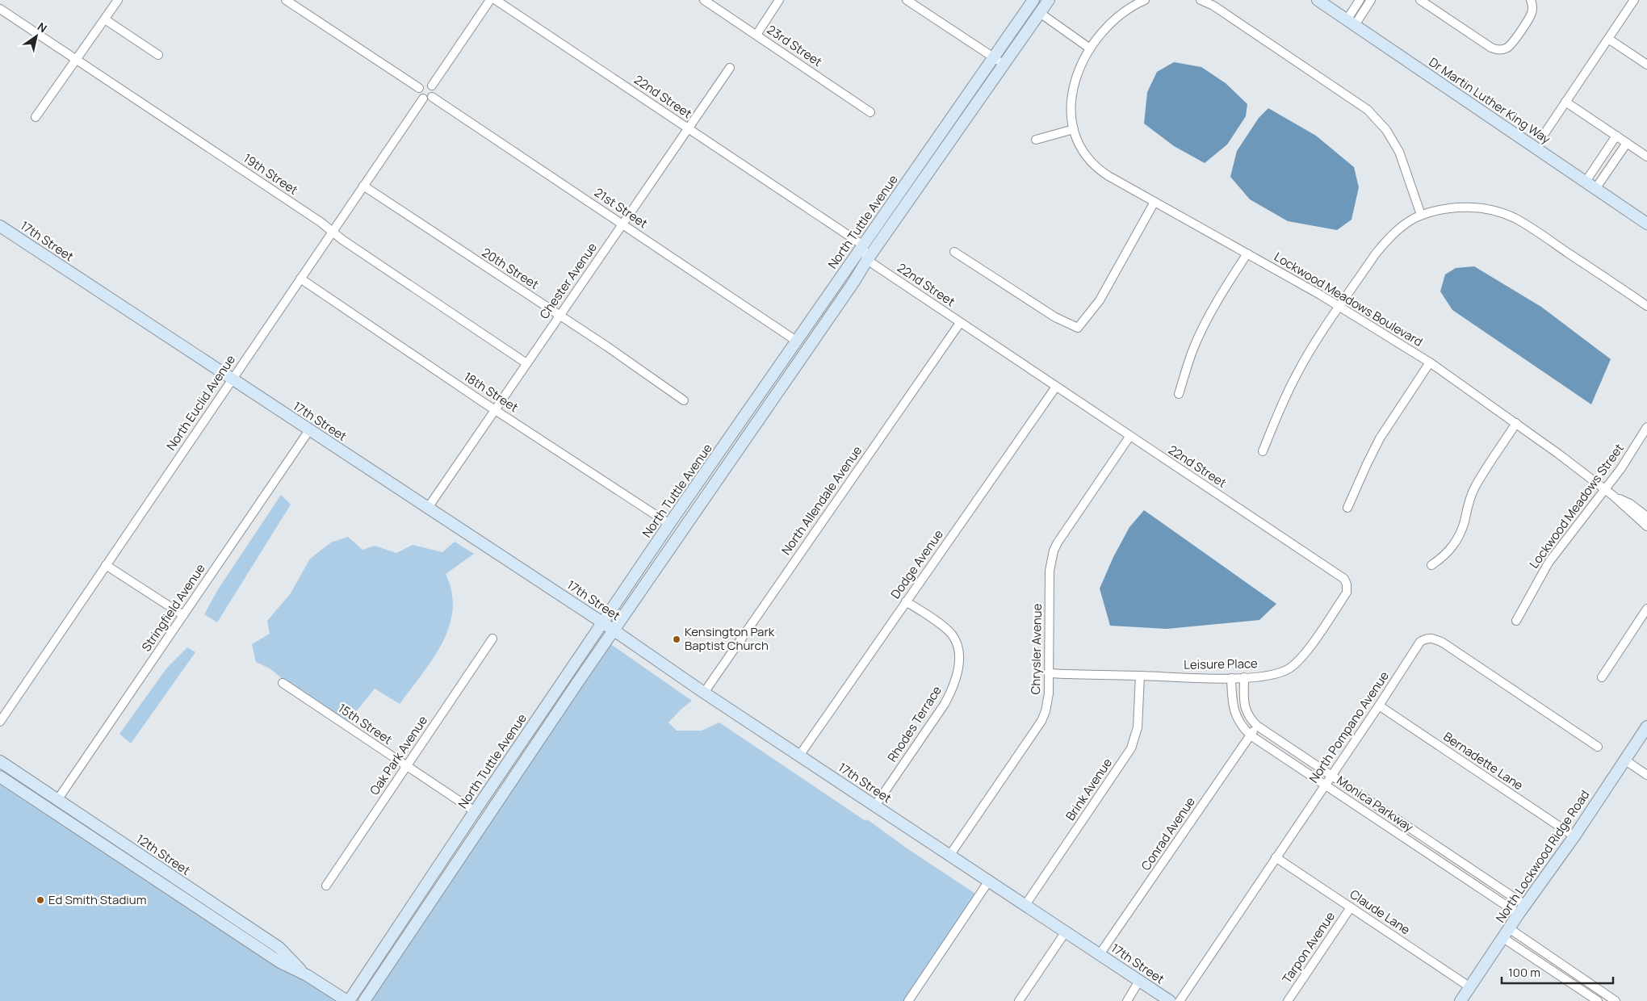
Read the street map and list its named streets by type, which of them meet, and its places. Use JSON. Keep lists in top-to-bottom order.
{
  "streets": {
    "main road": [
      "Dr Martin Luther King Way",
      "North Tuttle Avenue",
      "17th Street",
      "12th Street",
      "North Lockwood Ridge Road"
    ],
    "street": [
      "23rd Street",
      "22nd Street",
      "19th Street",
      "21st Street",
      "20th Street",
      "Chester Avenue",
      "Lockwood Meadows Boulevard",
      "18th Street",
      "North Euclid Avenue",
      "North Allendale Avenue",
      "Lockwood Meadows Street",
      "Dodge Avenue",
      "Stringfield Avenue",
      "Chrysler Avenue",
      "Leisure Place",
      "15th Street",
      "Rhodes Terrace",
      "North Pompano Avenue",
      "Oak Park Avenue",
      "Bernadette Lane",
      "Brink Avenue",
      "Monica Parkway",
      "Conrad Avenue",
      "Claude Lane",
      "Tarpon Avenue"
    ]
  },
  "crossings": [
    ["22nd Street", "North Tuttle Avenue"],
    ["22nd Street", "Chester Avenue"],
    ["22nd Street", "North Allendale Avenue"],
    ["22nd Street", "Dodge Avenue"],
    ["22nd Street", "Chrysler Avenue"],
    ["22nd Street", "Leisure Place"],
    ["19th Street", "Chester Avenue"],
    ["19th Street", "North Euclid Avenue"],
    ["21st Street", "North Tuttle Avenue"],
    ["21st Street", "Chester Avenue"],
    ["North Tuttle Avenue", "17th Street"],
    ["North Tuttle Avenue", "18th Street"],
    ["North Tuttle Avenue", "15th Street"],
    ["North Tuttle Avenue", "12th Street"],
    ["17th Street", "Chester Avenue"],
    ["17th Street", "North Euclid Avenue"],
    ["17th Street", "North Allendale Avenue"],
    ["17th Street", "Dodge Avenue"],
    ["17th Street", "Stringfield Avenue"],
    ["17th Street", "Chrysler Avenue"],
    ["17th Street", "Rhodes Terrace"],
    ["17th Street", "Brink Avenue"],
    ["17th Street", "Conrad Avenue"],
    ["20th Street", "Chester Avenue"],
    ["20th Street", "North Euclid Avenue"],
    ["Chester Avenue", "18th Street"],
    ["Lockwood Meadows Boulevard", "Lockwood Meadows Street"],
    ["18th Street", "North Euclid Avenue"],
    ["Dodge Avenue", "Rhodes Terrace"],
    ["Stringfield Avenue", "12th Street"],
    ["Chrysler Avenue", "Leisure Place"],
    ["Leisure Place", "Brink Avenue"],
    ["Leisure Place", "Monica Parkway"],
    ["15th Street", "Oak Park Avenue"],
    ["North Pompano Avenue", "Bernadette Lane"],
    ["North Pompano Avenue", "Monica Parkway"],
    ["North Pompano Avenue", "Claude Lane"],
    ["Bernadette Lane", "North Lockwood Ridge Road"],
    ["Monica Parkway", "Conrad Avenue"],
    ["Monica Parkway", "North Lockwood Ridge Road"],
    ["North Lockwood Ridge Road", "Claude Lane"],
    ["Claude Lane", "Tarpon Avenue"]
  ],
  "places": ["Kensington Park Baptist Church", "Ed Smith Stadium"],
  "scale_bar": "100 m",
  "north": "top right"
}
